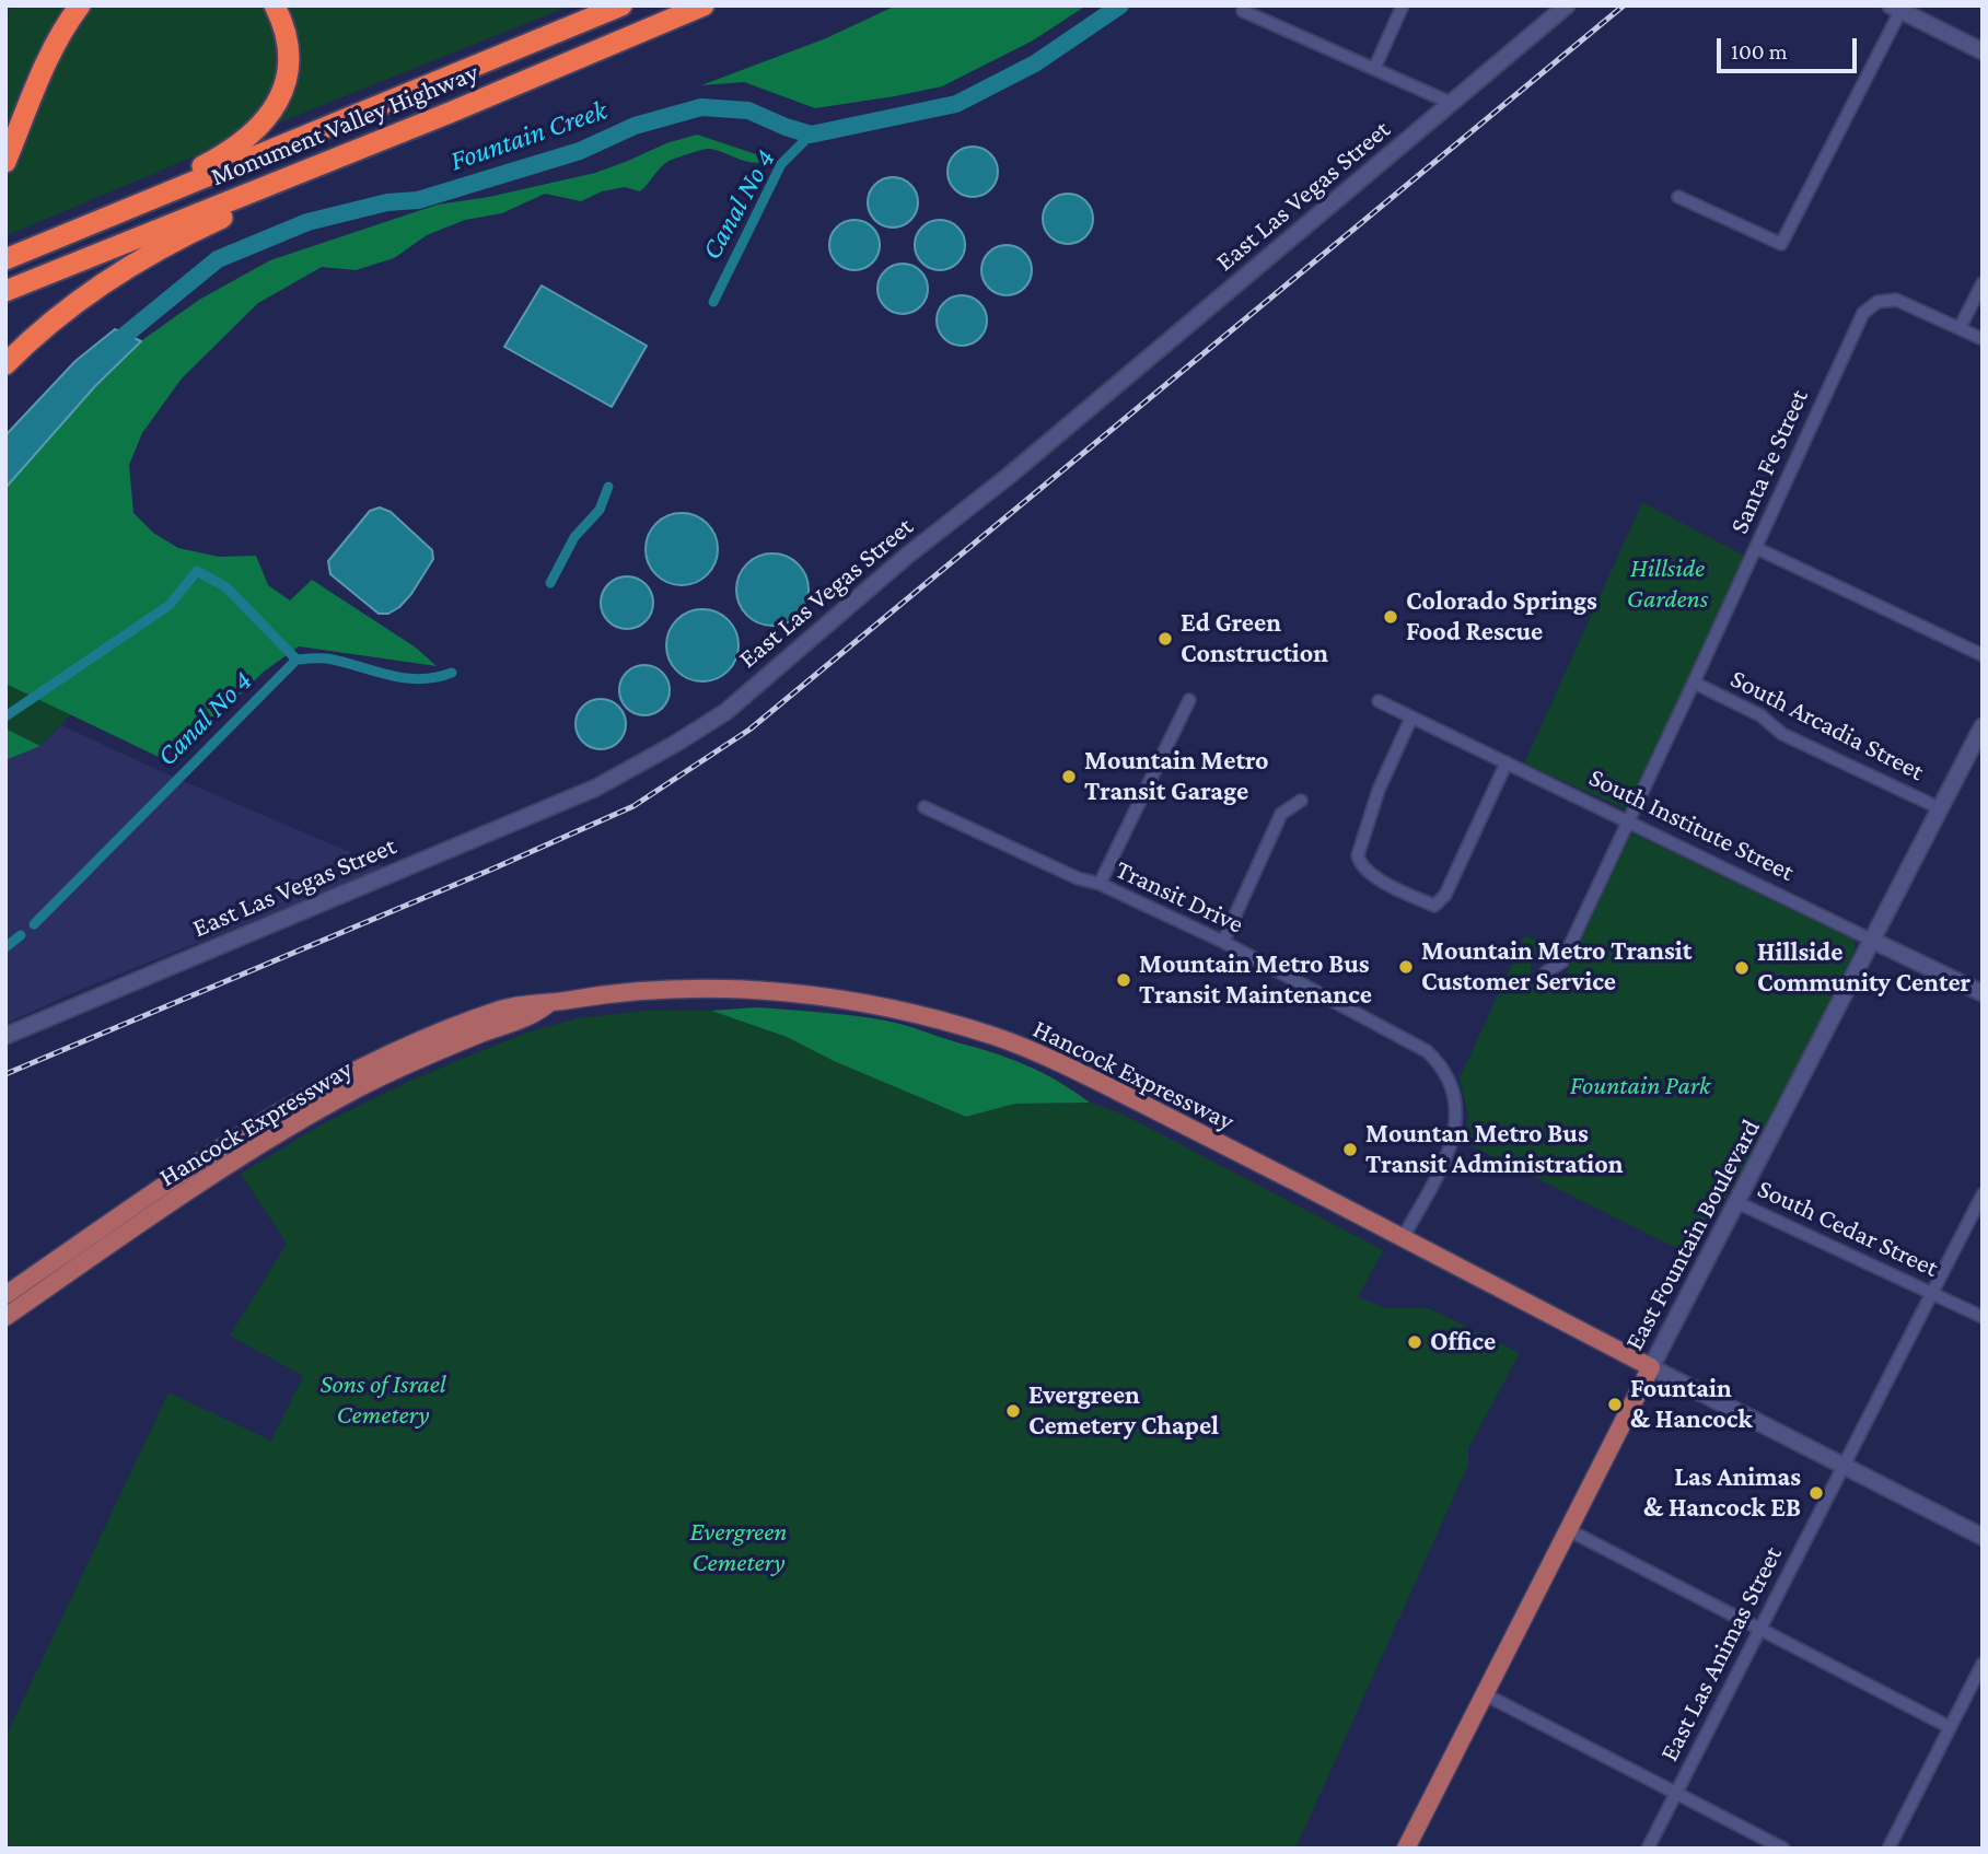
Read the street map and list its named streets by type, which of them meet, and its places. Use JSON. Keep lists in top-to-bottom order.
{
  "streets": {
    "highway": ["Monument Valley Highway"],
    "main road": ["Hancock Expressway", "East Fountain Boulevard"],
    "street": [
      "East Las Vegas Street",
      "Santa Fe Street",
      "South Arcadia Street",
      "South Institute Street",
      "Transit Drive",
      "South Cedar Street",
      "East Las Animas Street"
    ]
  },
  "crossings": [
    ["Santa Fe Street", "South Arcadia Street"],
    ["Santa Fe Street", "South Institute Street"],
    ["South Arcadia Street", "East Fountain Boulevard"],
    ["South Institute Street", "East Fountain Boulevard"],
    ["Transit Drive", "Hancock Expressway"],
    ["Hancock Expressway", "East Fountain Boulevard"],
    ["South Cedar Street", "East Fountain Boulevard"],
    ["South Cedar Street", "East Las Animas Street"]
  ],
  "water": ["Fountain Creek", "Canal No 4"],
  "parks": [
    "Hillside Gardens",
    "Fountain Park",
    "Sons of Israel Cemetery",
    "Evergreen Cemetery"
  ],
  "places": [
    "Colorado Springs Food Rescue",
    "Ed Green Construction",
    "Mountain Metro Transit Garage",
    "Mountain Metro Transit Customer Service",
    "Hillside Community Center",
    "Mountain Metro Bus Transit Maintenance",
    "Mountan Metro Bus Transit Administration",
    "Office",
    "Fountain & Hancock",
    "Evergreen Cemetery Chapel",
    "Las Animas & Hancock EB"
  ],
  "scale_bar": "100 m"
}
